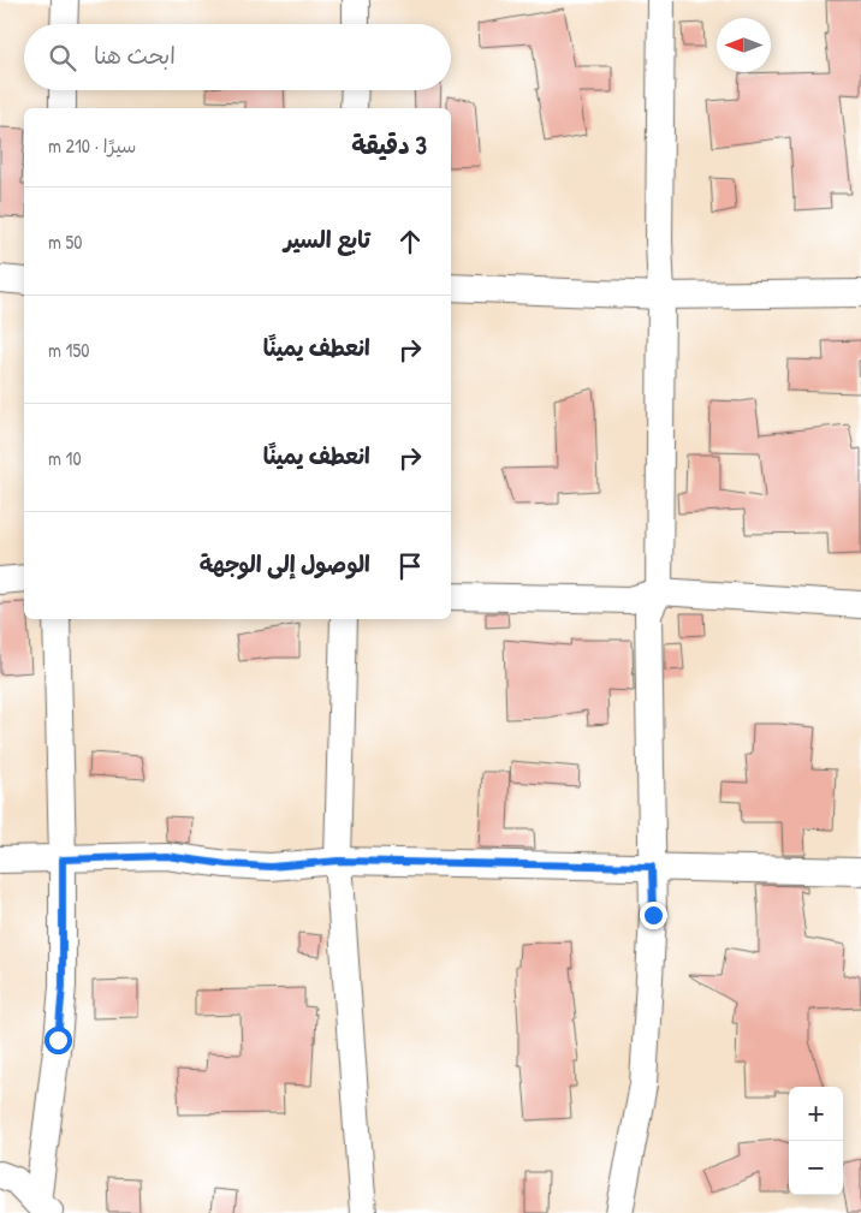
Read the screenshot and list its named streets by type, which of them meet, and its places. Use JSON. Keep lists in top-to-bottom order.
{
  "north": "left",
  "page": {
    "search": "ابحث هنا",
    "heading": ["3 دقيقة", "سيرًا · 210 m"],
    "list": [
      ["تابع السير", "50 m"],
      ["انعطف يمينًا", "150 m"],
      ["انعطف يمينًا", "10 m"],
      "الوصول إلى الوجهة"
    ],
    "map_buttons": ["+", "−"]
  }
}
